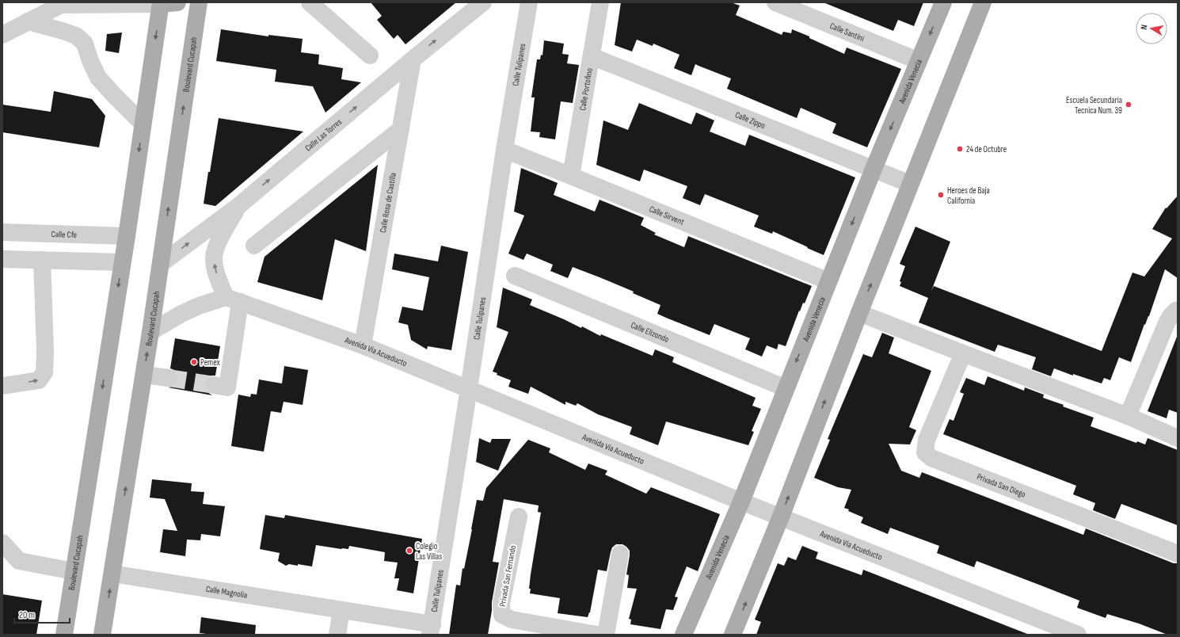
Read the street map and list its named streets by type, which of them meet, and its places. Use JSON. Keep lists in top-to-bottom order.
{
  "streets": {
    "main road": ["Boulevard Cucapah", "Avenida Venecia"],
    "street": [
      "Calle Santini",
      "Calle Tulipanes",
      "Calle Portofino",
      "Calle Zippo",
      "Calle Las Torres",
      "Calle Rosa de Castilla",
      "Calle Sirvent",
      "Calle Cfe",
      "Calle Elizondo",
      "Avenida Vía Acueducto",
      "Privada San Diego",
      "Privada San Fernando",
      "Calle Magnolia"
    ]
  },
  "crossings": [
    ["Calle Santini", "Avenida Venecia"],
    ["Boulevard Cucapah", "Calle Las Torres"],
    ["Boulevard Cucapah", "Calle Cfe"],
    ["Boulevard Cucapah", "Calle Magnolia"],
    ["Calle Tulipanes", "Calle Sirvent"],
    ["Calle Tulipanes", "Avenida Vía Acueducto"],
    ["Calle Tulipanes", "Calle Magnolia"],
    ["Avenida Venecia", "Calle Zippo"],
    ["Avenida Venecia", "Calle Sirvent"],
    ["Avenida Venecia", "Calle Elizondo"],
    ["Avenida Venecia", "Avenida Vía Acueducto"],
    ["Calle Portofino", "Calle Zippo"],
    ["Calle Portofino", "Calle Sirvent"],
    ["Calle Las Torres", "Calle Rosa de Castilla"],
    ["Calle Rosa de Castilla", "Avenida Vía Acueducto"]
  ],
  "places": [
    "Escuela Secundaria Tecnica Num. 39",
    "24 de Octubre",
    "Heroes de Baja California",
    "Pemex",
    "Colegio Las Villas"
  ],
  "scale_bar": "20 m",
  "north": "left"
}
